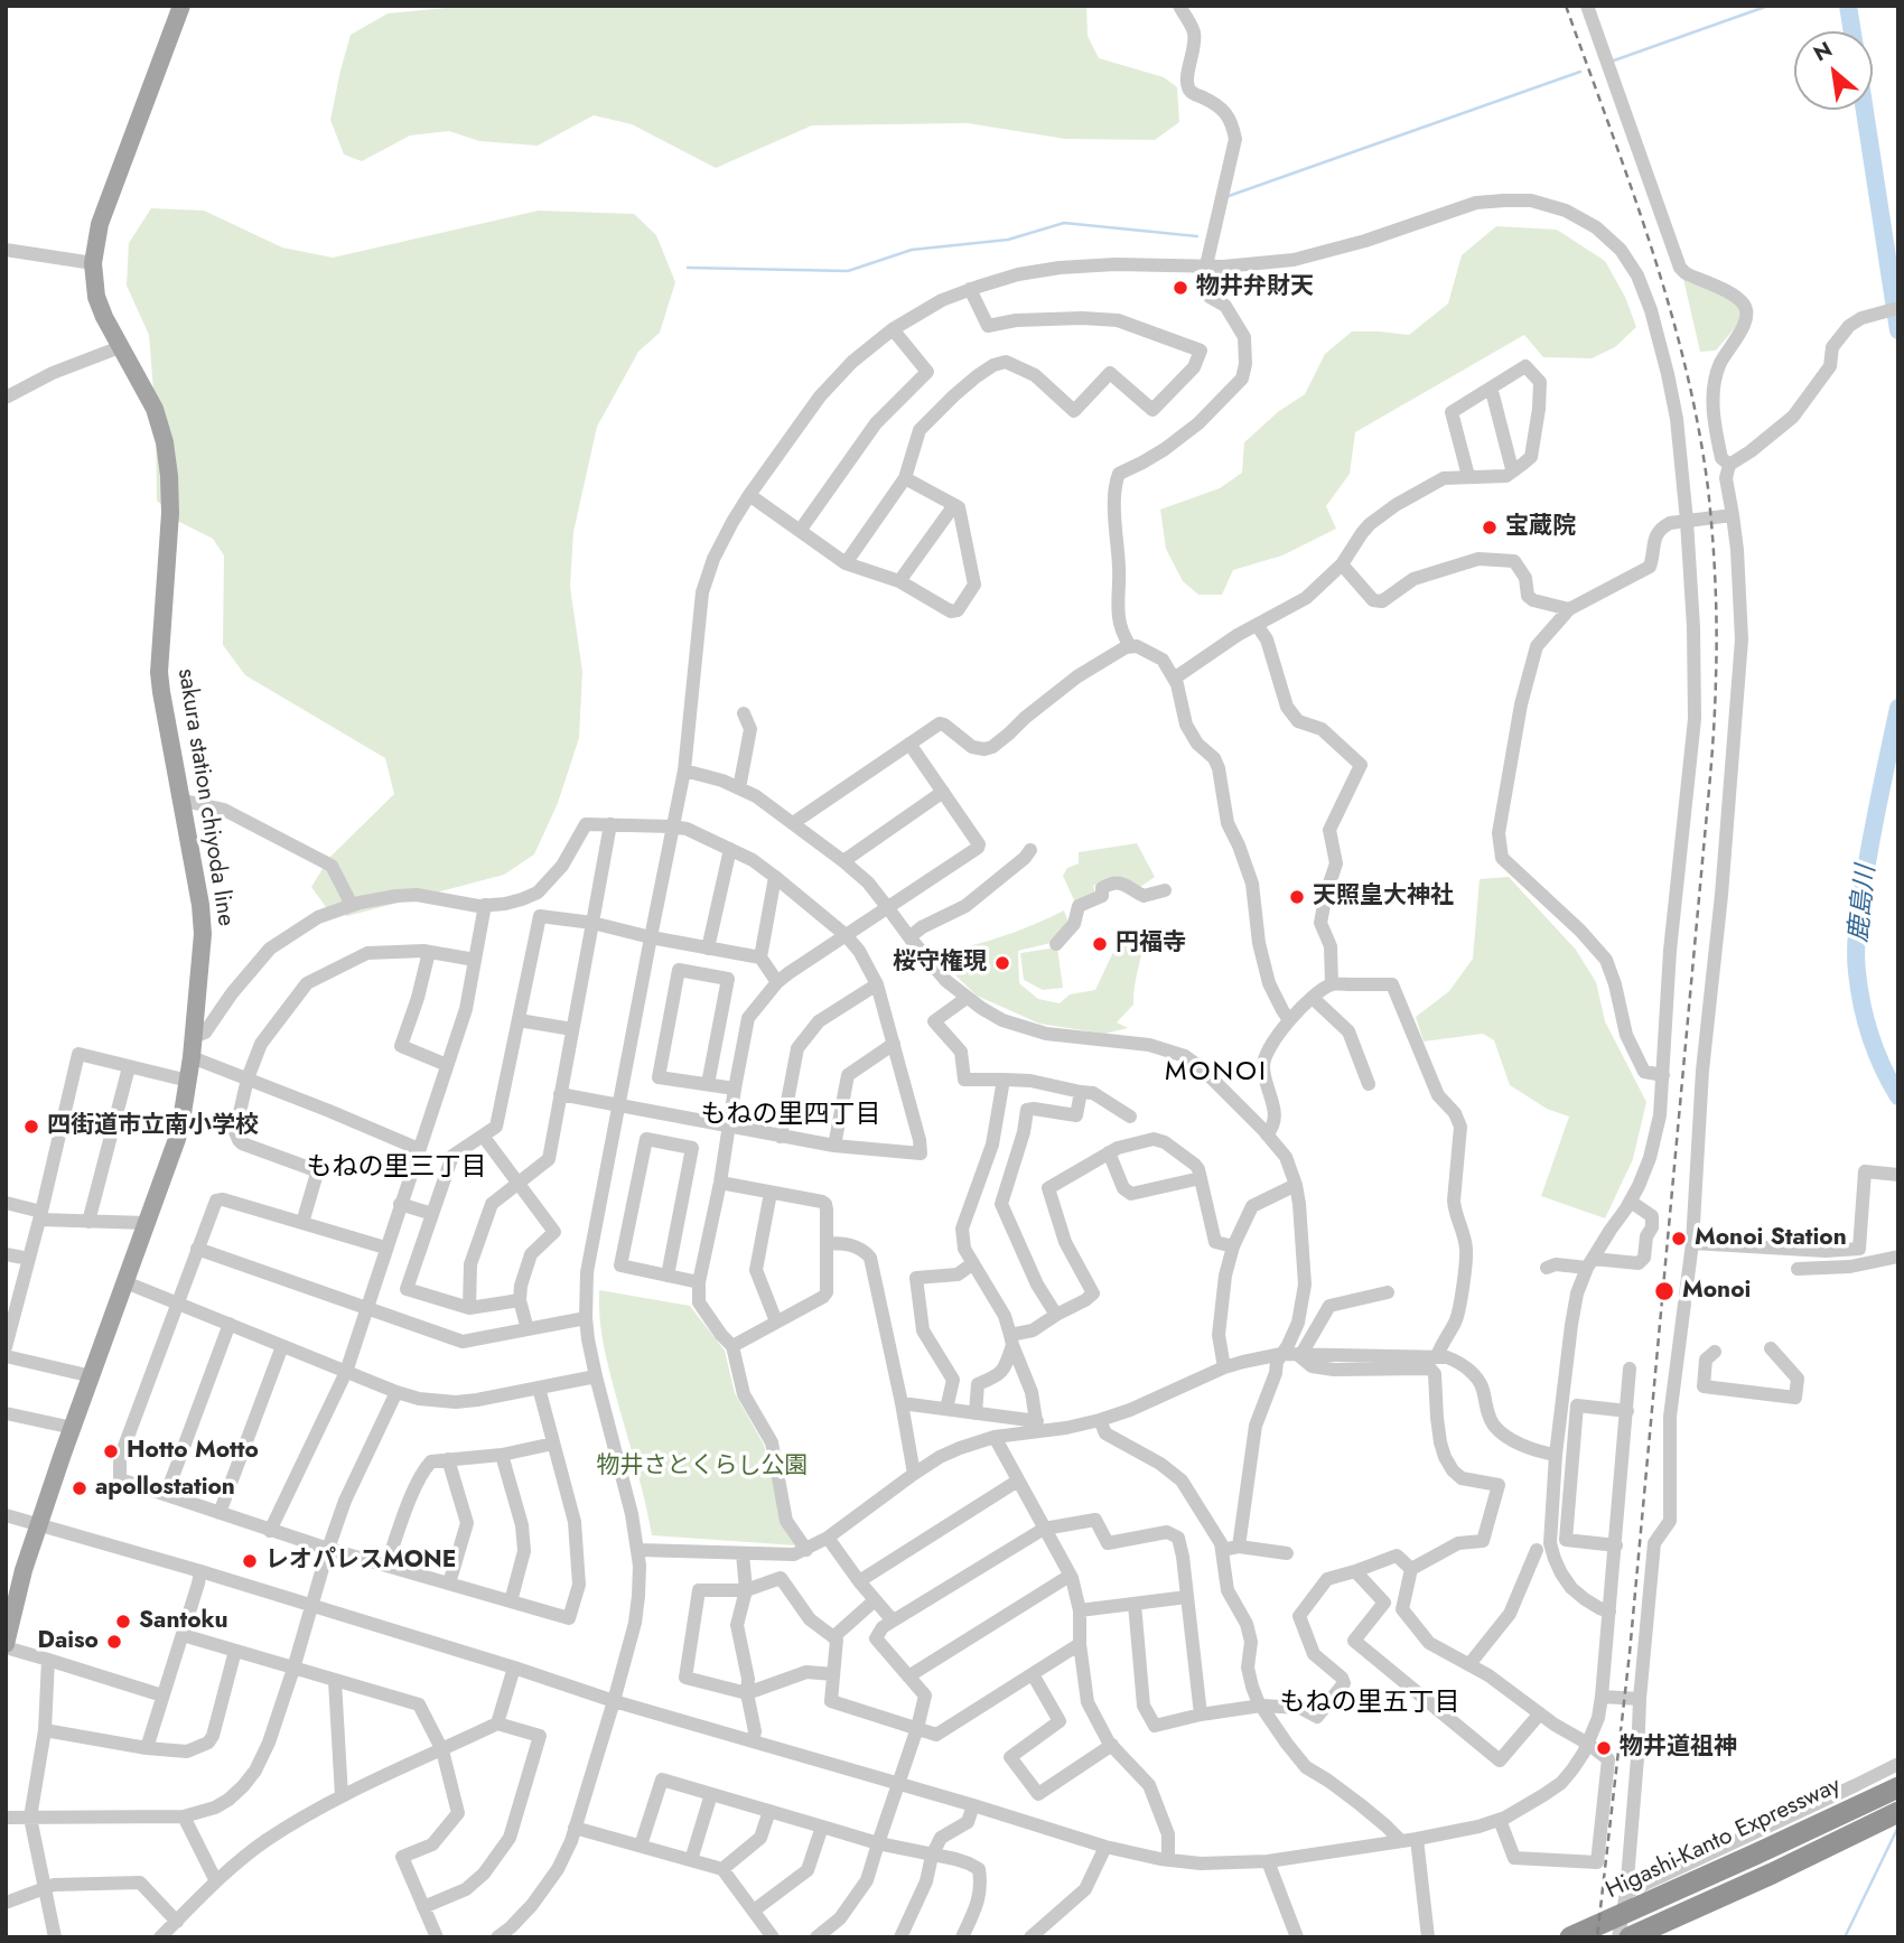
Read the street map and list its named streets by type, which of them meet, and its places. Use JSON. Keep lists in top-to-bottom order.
{
  "streets": {
    "highway": ["Higashi-Kanto Expressway"],
    "main road": ["sakura station chiyoda line"]
  },
  "districts": [
    "MONOI",
    "もねの里四丁目",
    "もねの里三丁目",
    "もねの里五丁目"
  ],
  "water": ["鹿島川"],
  "parks": ["物井さとくらし公園"],
  "places": [
    "物井弁財天",
    "宝蔵院",
    "天照皇大神社",
    "円福寺",
    "桜守権現",
    "四街道市立南小学校",
    "Monoi Station",
    "Monoi",
    "Hotto Motto",
    "apollostation",
    "レオパレスMONE",
    "Santoku",
    "Daiso",
    "物井道祖神"
  ],
  "north": "top left"
}
